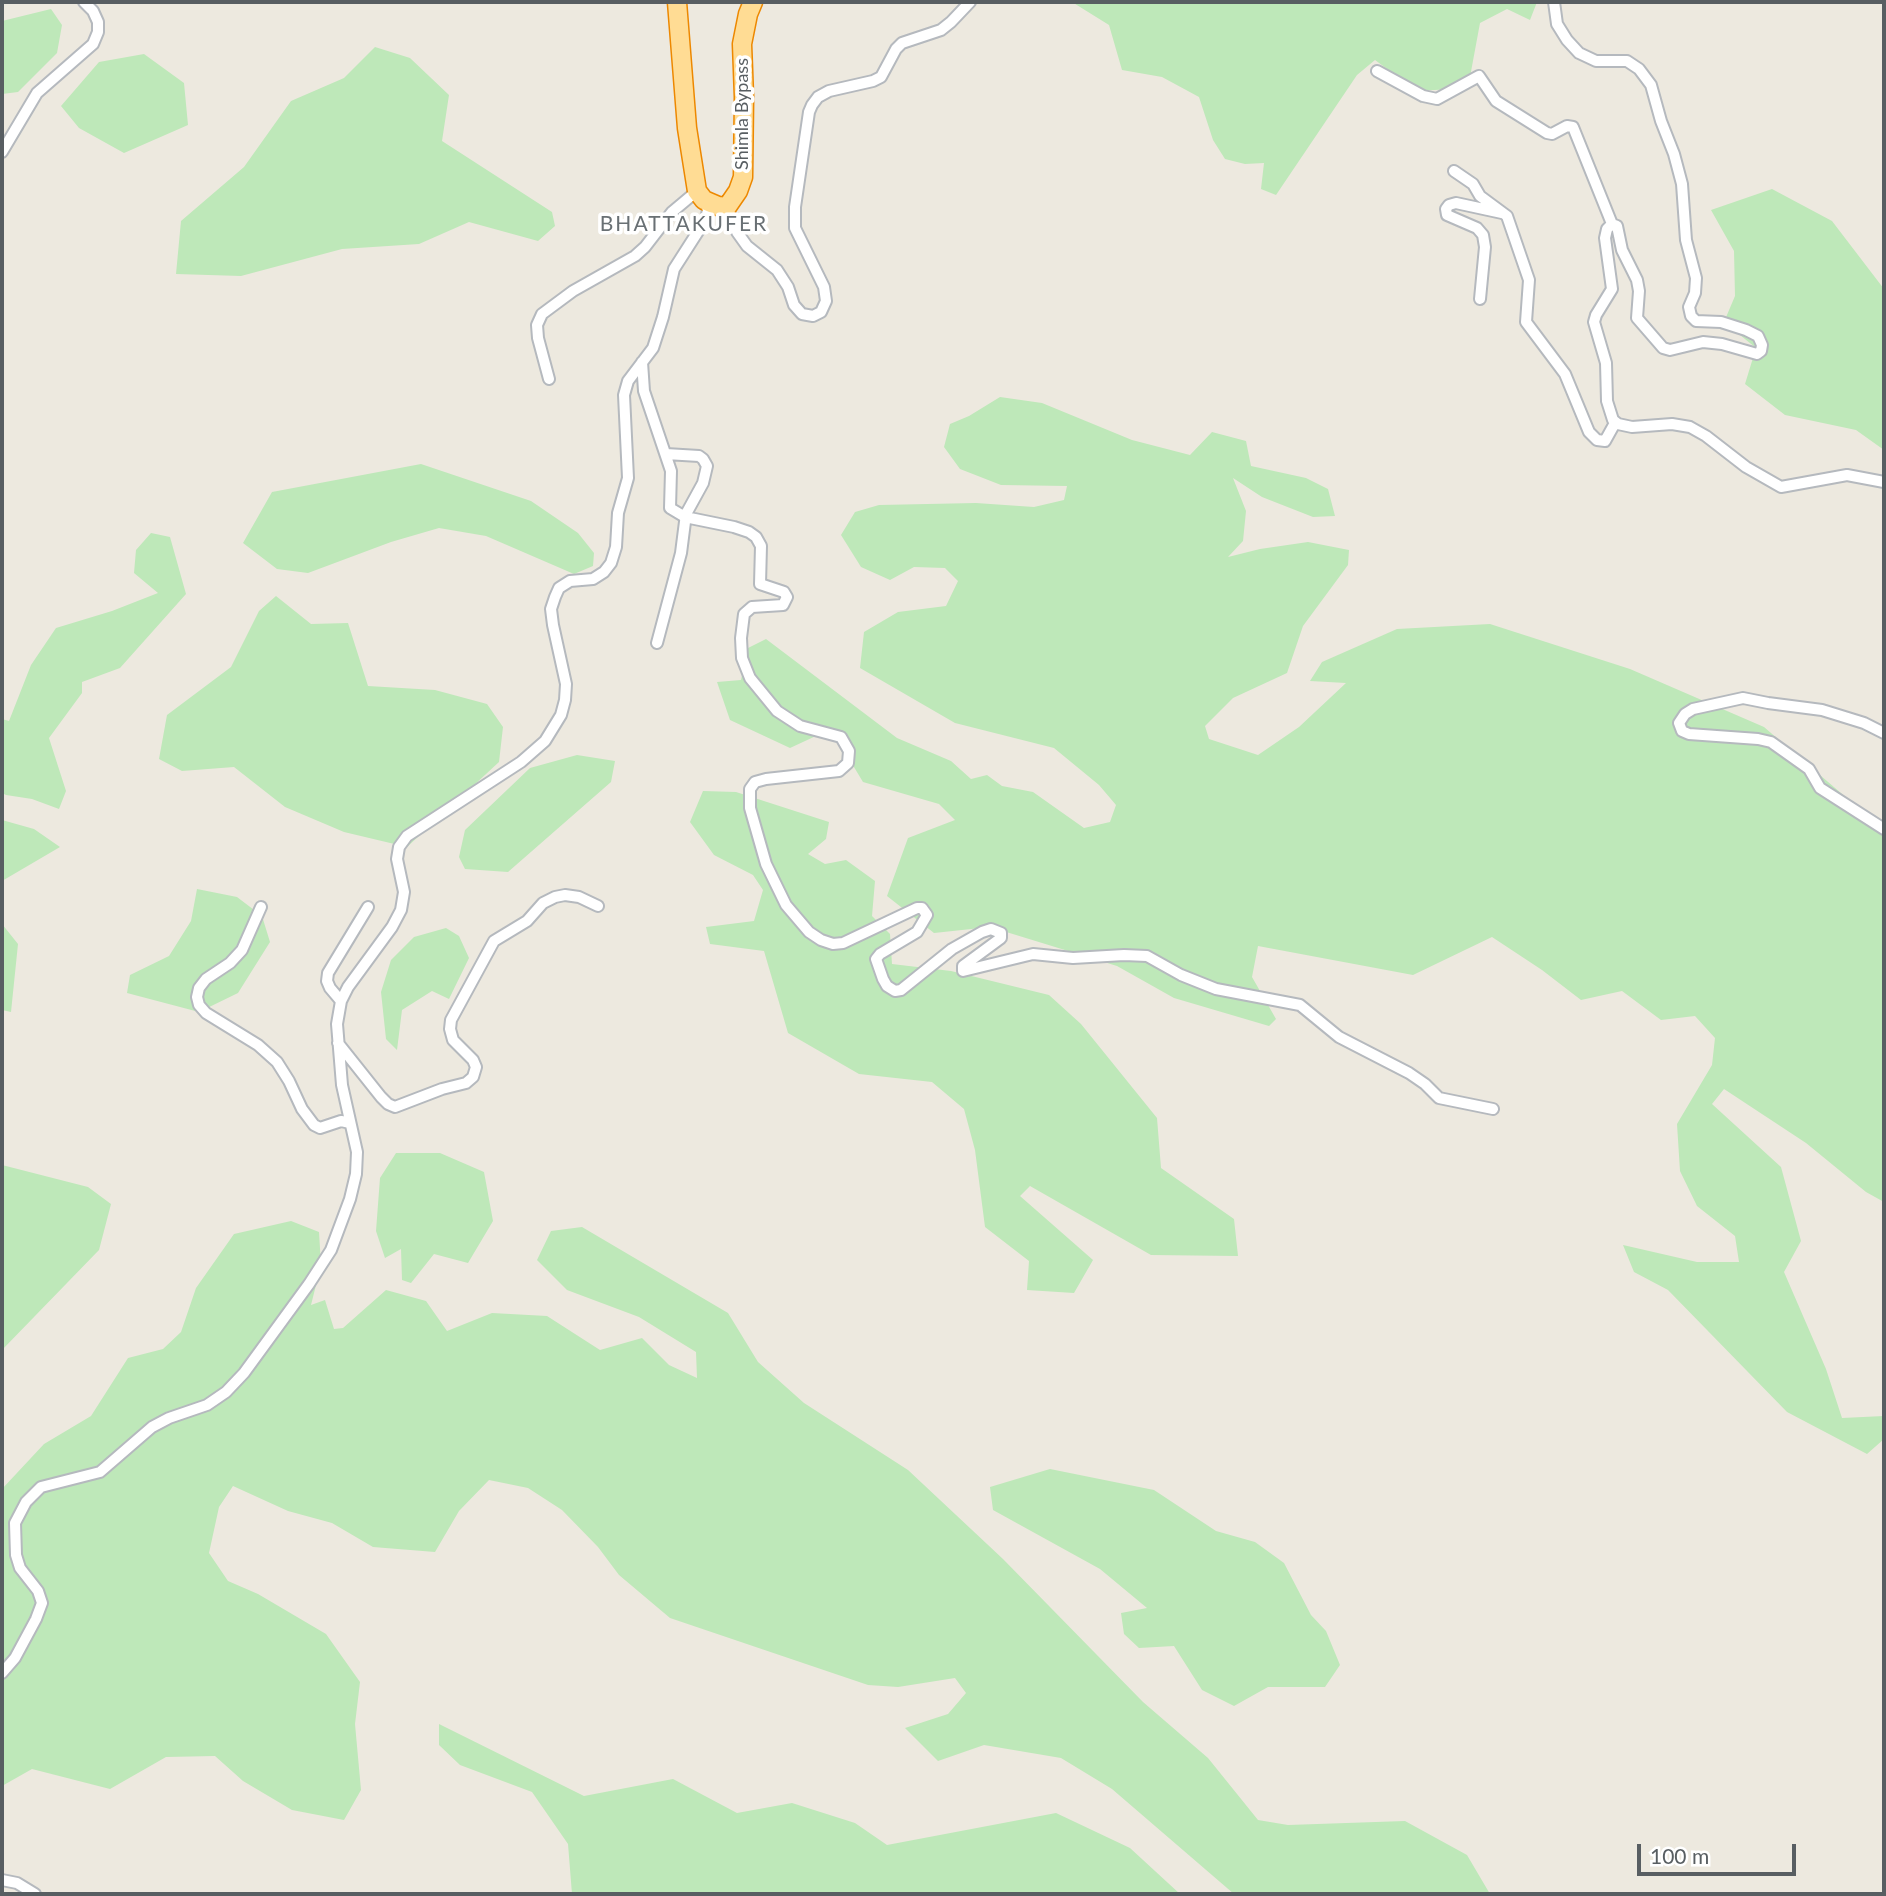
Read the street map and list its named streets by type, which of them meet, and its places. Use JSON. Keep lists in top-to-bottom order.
{
  "streets": {
    "highway": ["Shimla Bypass"]
  },
  "districts": ["BHATTAKUFER"],
  "scale_bar": "100 m"
}
